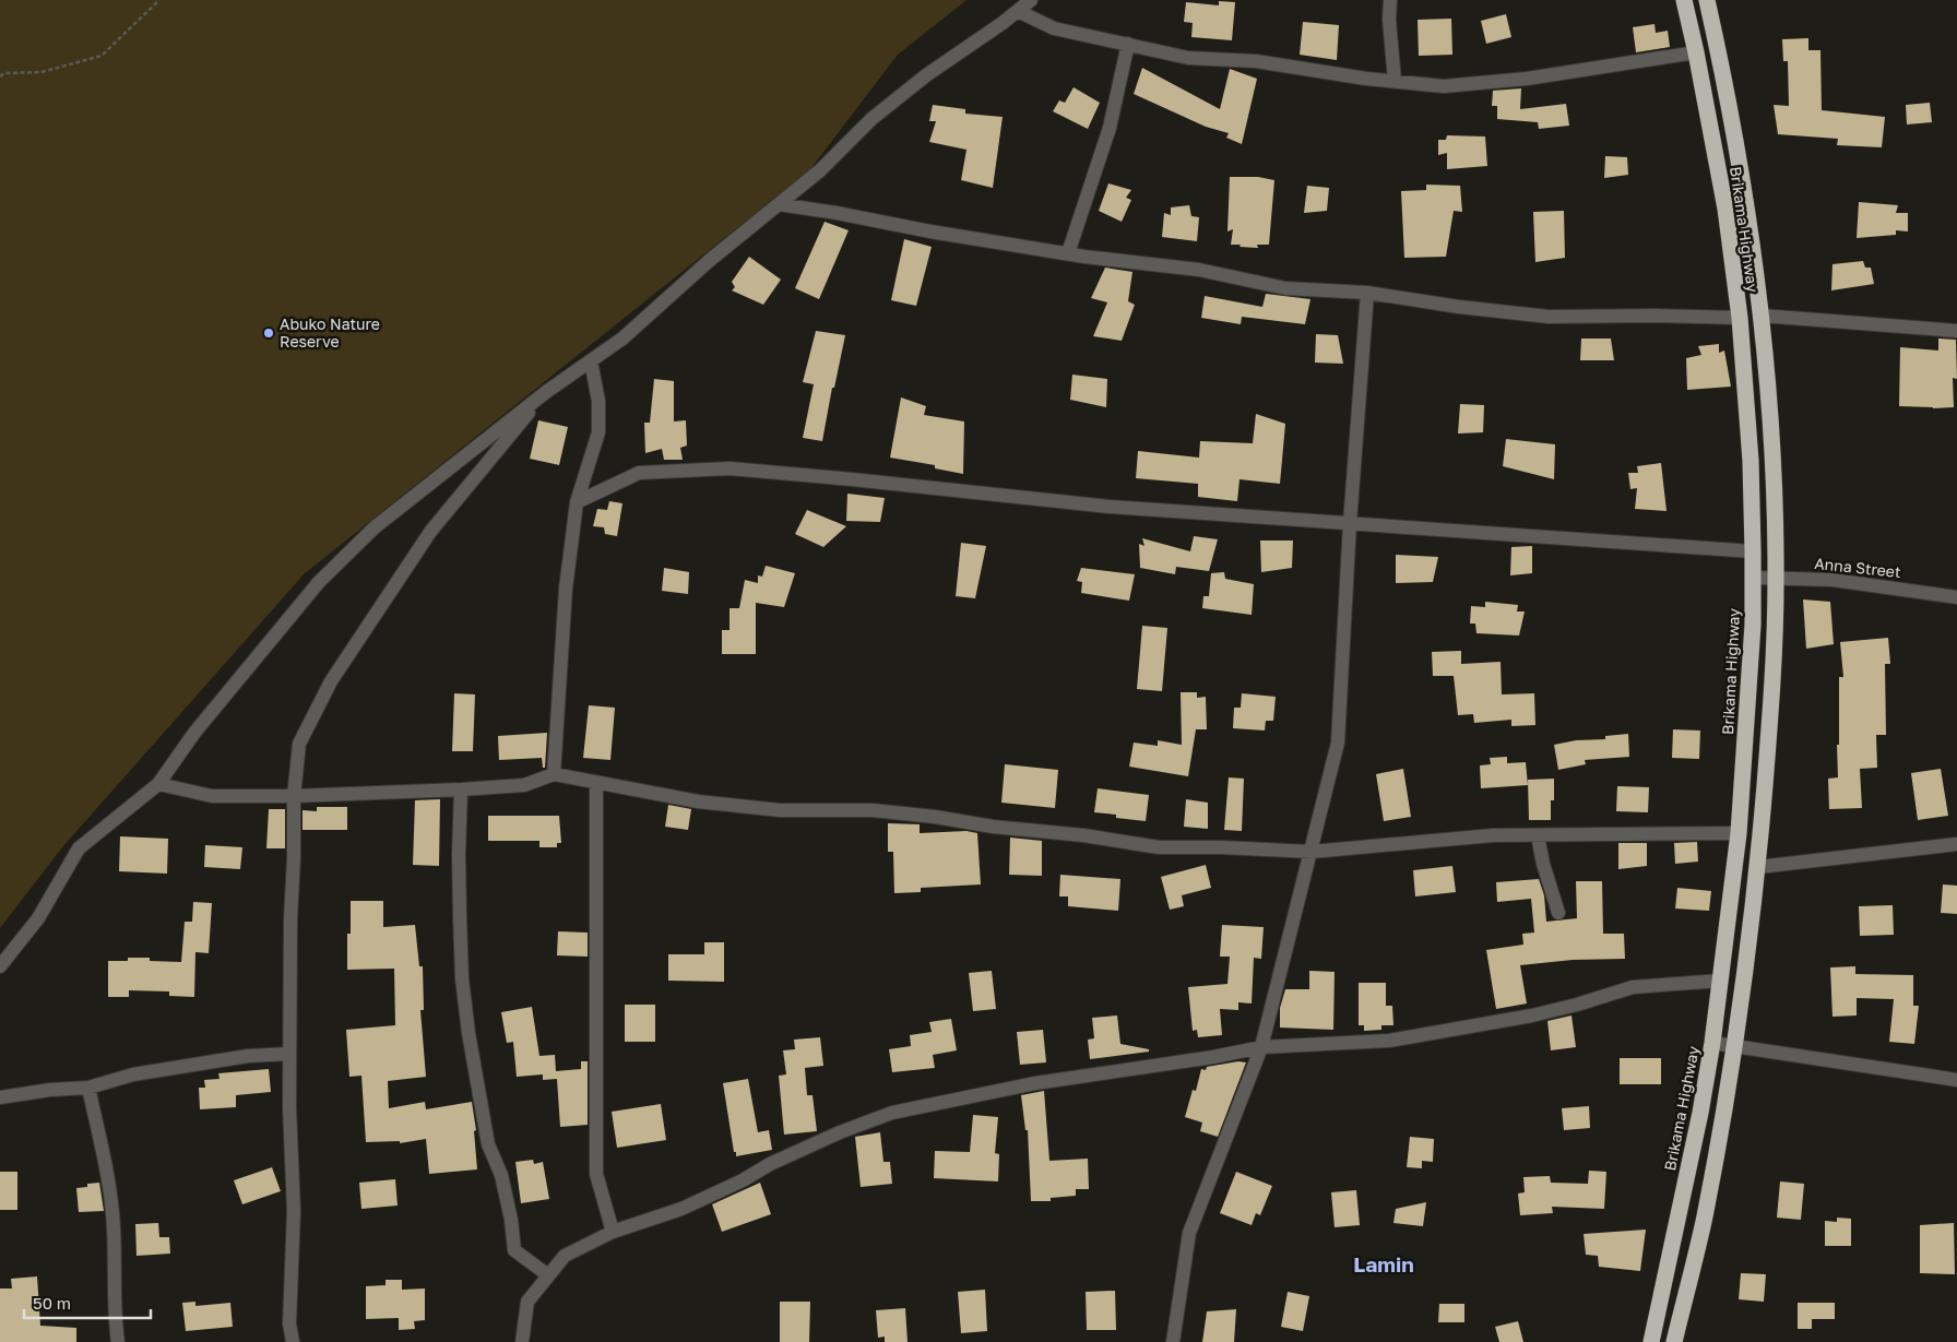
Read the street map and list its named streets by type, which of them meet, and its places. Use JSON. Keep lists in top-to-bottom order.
{
  "streets": {
    "highway": ["Brikama Highway"],
    "street": ["Anna Street"]
  },
  "crossings": [
    ["Brikama Highway", "Anna Street"]
  ],
  "districts": ["Lamin"],
  "places": ["Abuko Nature Reserve"],
  "scale_bar": "50 m"
}
